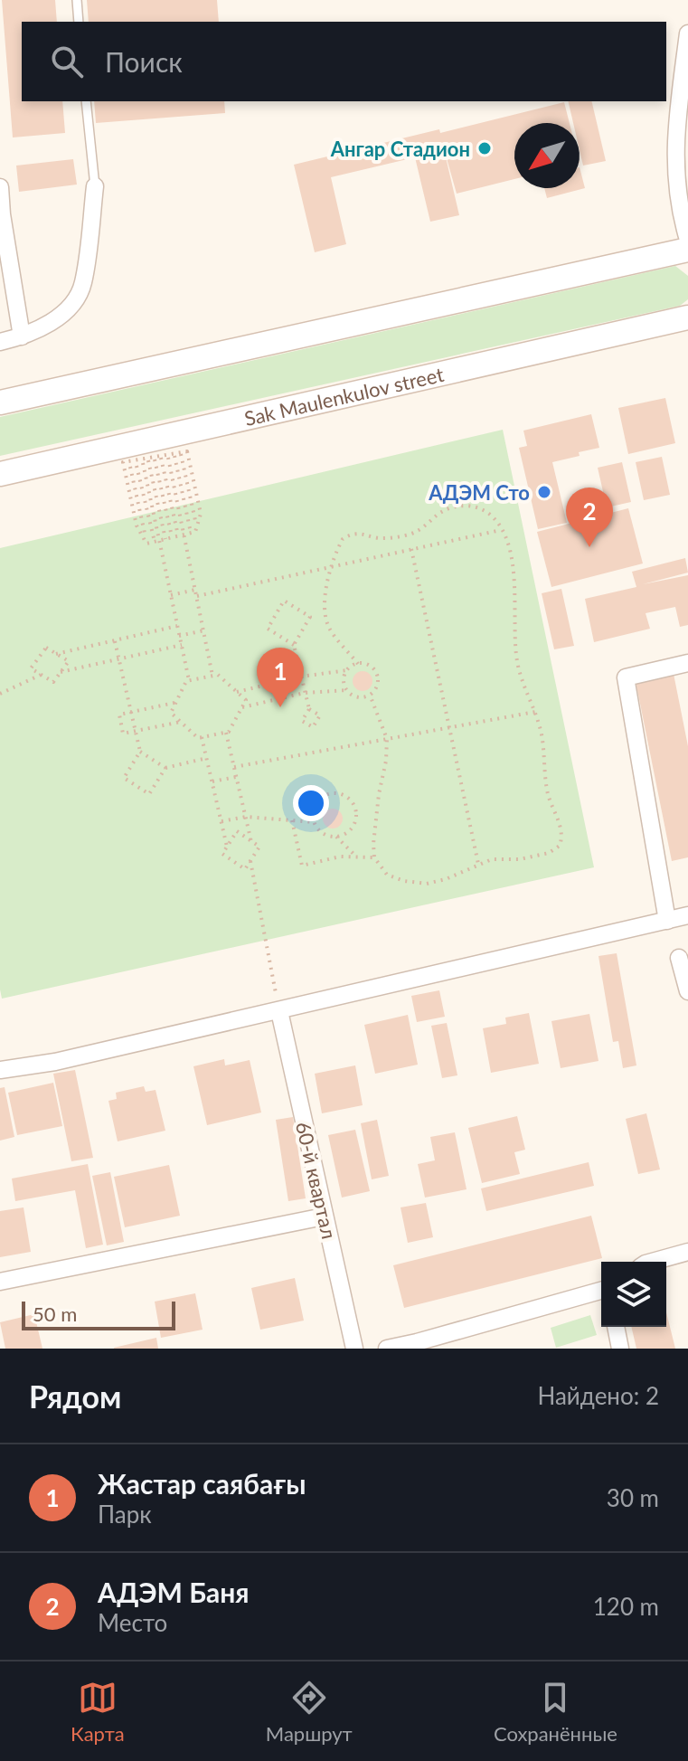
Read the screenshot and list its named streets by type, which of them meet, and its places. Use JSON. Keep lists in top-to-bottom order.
{
  "streets": {
    "main road": ["Sak Maulenkulov street"],
    "street": ["60-й квартал"]
  },
  "places": ["Ангар Стадион", "АДЭМ Сто"],
  "scale_bar": "50 m",
  "north": "bottom left",
  "page": {
    "search": "Поиск",
    "pins": ["2", "1"],
    "scale": "50 m",
    "heading": ["Рядом", "Найдено: 2"],
    "list": [
      {
        "mark": "1",
        "name": "Жастар саябағы",
        "note": "Парк",
        "value": "30 m"
      },
      {
        "mark": "2",
        "name": "АДЭМ Баня",
        "note": "Место",
        "value": "120 m"
      }
    ],
    "nav": ["Карта", "Маршрут", "Сохранённые"]
  }
}
